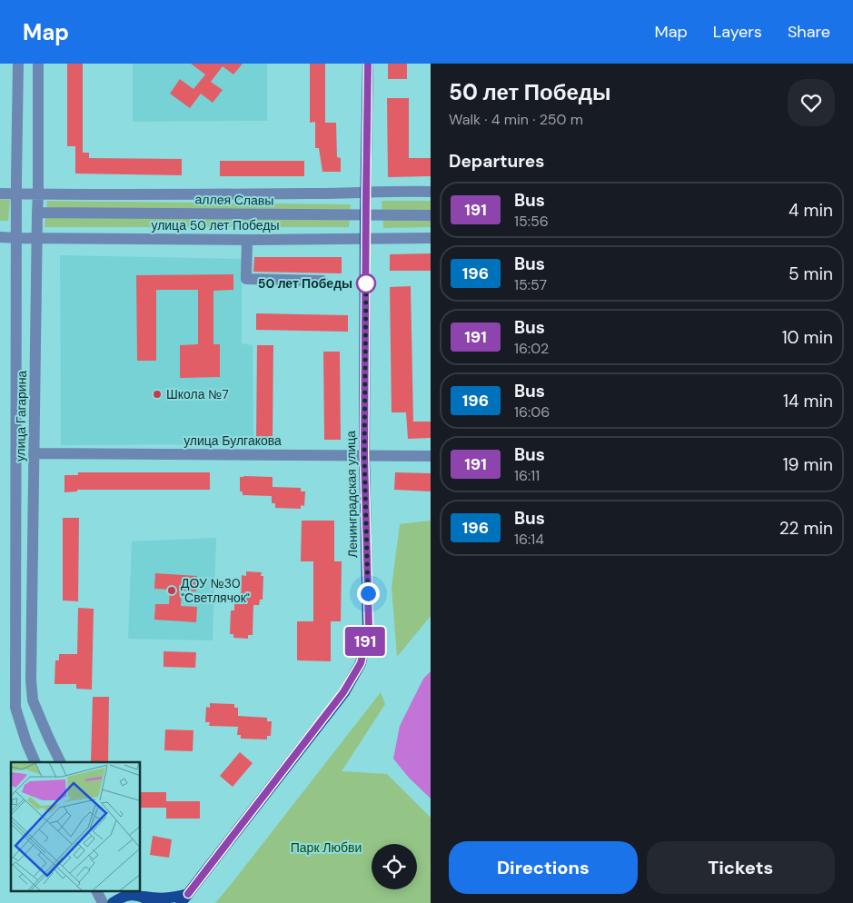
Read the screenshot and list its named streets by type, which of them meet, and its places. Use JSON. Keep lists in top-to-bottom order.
{
  "streets": {
    "main road": ["Ленинградская улица"],
    "street": [
      "аллея Славы",
      "улица 50 лет Победы",
      "улица Гагарина",
      "улица Булгакова"
    ]
  },
  "crossings": [
    ["аллея Славы", "улица Гагарина"],
    ["аллея Славы", "Ленинградская улица"],
    ["улица 50 лет Победы", "улица Гагарина"],
    ["улица 50 лет Победы", "Ленинградская улица"],
    ["улица Гагарина", "улица Булгакова"],
    ["улица Булгакова", "Ленинградская улица"]
  ],
  "parks": ["Парк Любви"],
  "places": ["50 лет Победы", "Школа №7", "ДОУ №30 \"Светлячок\""],
  "lines": ["bus line 191"],
  "page": {
    "header": "Map",
    "nav": ["Map", "Layers", "Share"],
    "on_map": "191",
    "heading": [
      ["50 лет Победы", "Walk · 4 min · 250 m"],
      "Departures"
    ],
    "list": [
      {
        "mark": "191",
        "name": "Bus",
        "note": "15:56",
        "value": "4 min"
      },
      {
        "mark": "196",
        "name": "Bus",
        "note": "15:57",
        "value": "5 min"
      },
      {
        "mark": "191",
        "name": "Bus",
        "note": "16:02",
        "value": "10 min"
      },
      {
        "mark": "196",
        "name": "Bus",
        "note": "16:06",
        "value": "14 min"
      },
      {
        "mark": "191",
        "name": "Bus",
        "note": "16:11",
        "value": "19 min"
      },
      {
        "mark": "196",
        "name": "Bus",
        "note": "16:14",
        "value": "22 min"
      }
    ],
    "buttons": ["Directions", "Tickets"]
  }
}
